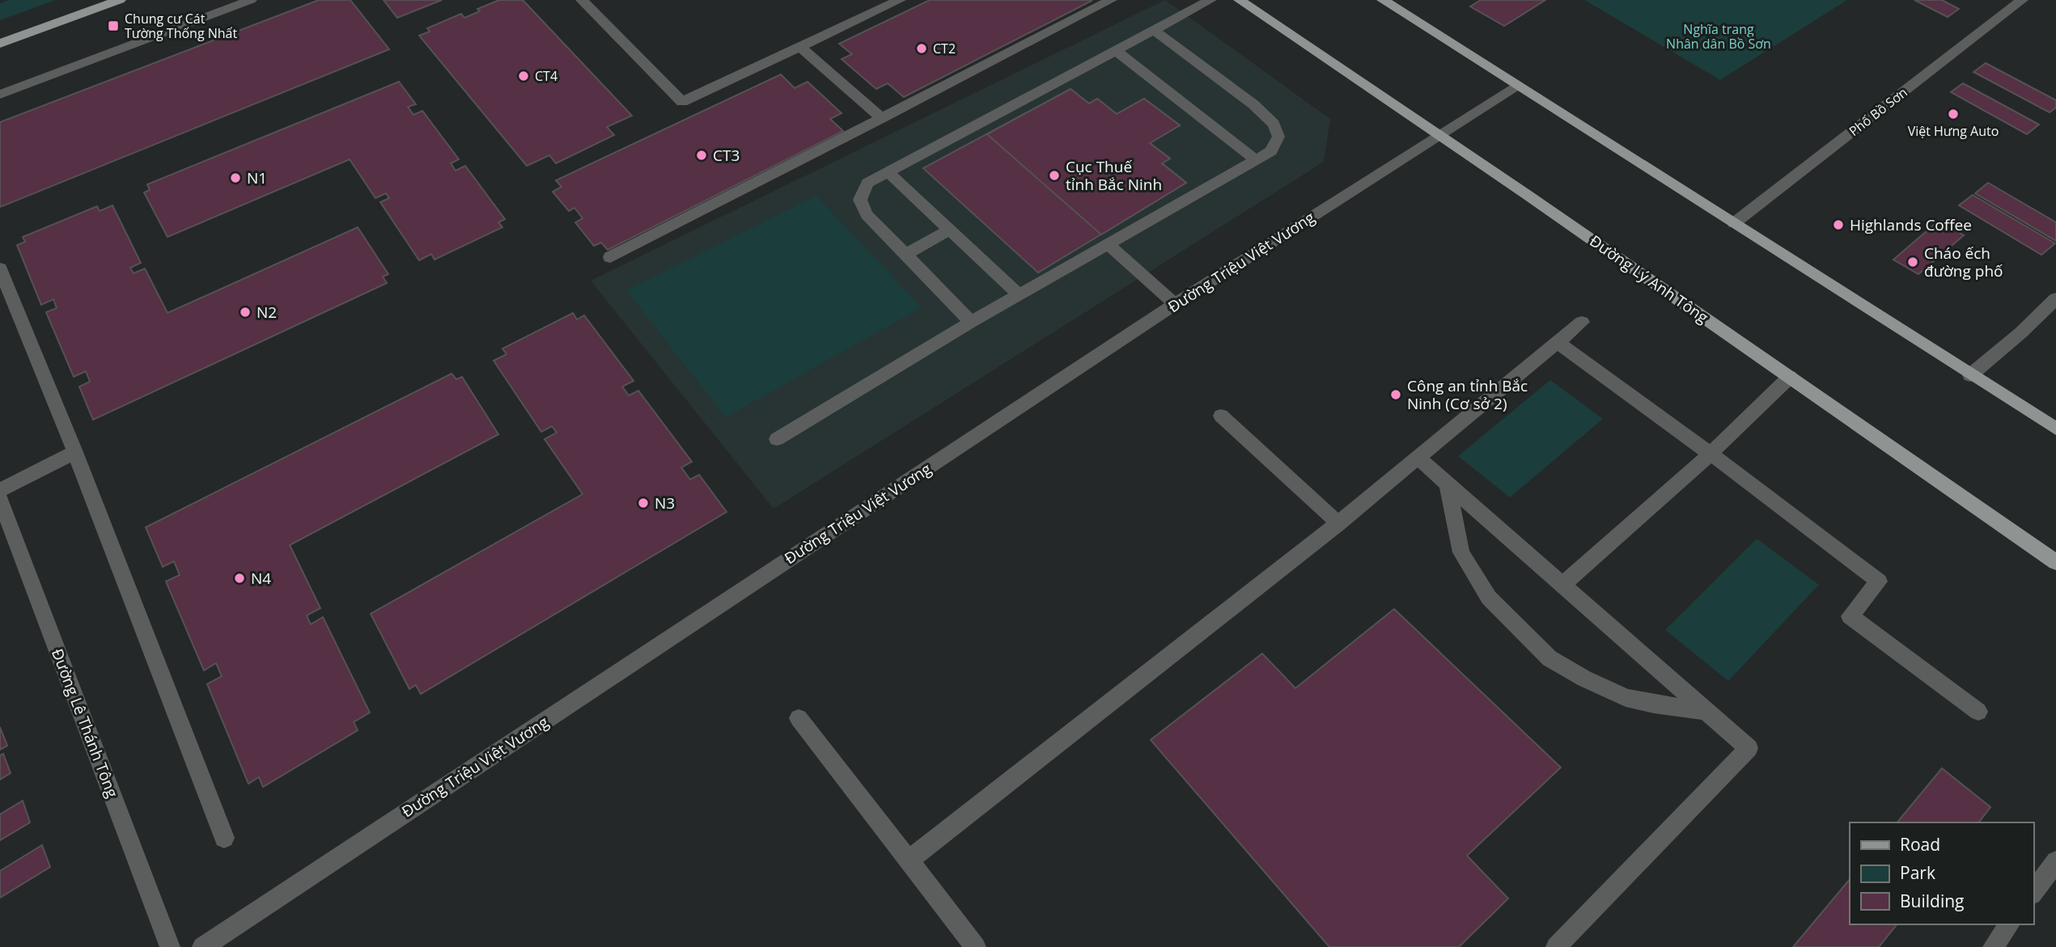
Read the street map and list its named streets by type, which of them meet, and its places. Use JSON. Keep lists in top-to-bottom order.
{
  "streets": {
    "main road": ["Đường Lý Anh Tông"],
    "street": ["Phố Bồ Sơn", "Đường Triệu Việt Vương", "Đường Lê Thánh Tông"]
  },
  "crossings": [
    ["Đường Triệu Việt Vương", "Đường Lý Anh Tông"]
  ],
  "parks": ["Nghĩa trang Nhân dân Bồ Sơn"],
  "places": {
    "transit": ["Chung cư Cát Tường Thống Nhất"],
    "other": [
      "CT2",
      "CT4",
      "Việt Hưng Auto",
      "CT3",
      "Cục Thuế tỉnh Bắc Ninh",
      "N1",
      "Highlands Coffee",
      "Cháo ếch đường phố",
      "N2",
      "Công an tỉnh Bắc Ninh (Cơ sở 2)",
      "N3",
      "N4"
    ]
  },
  "legend": ["Road", "Park", "Building"]
}
